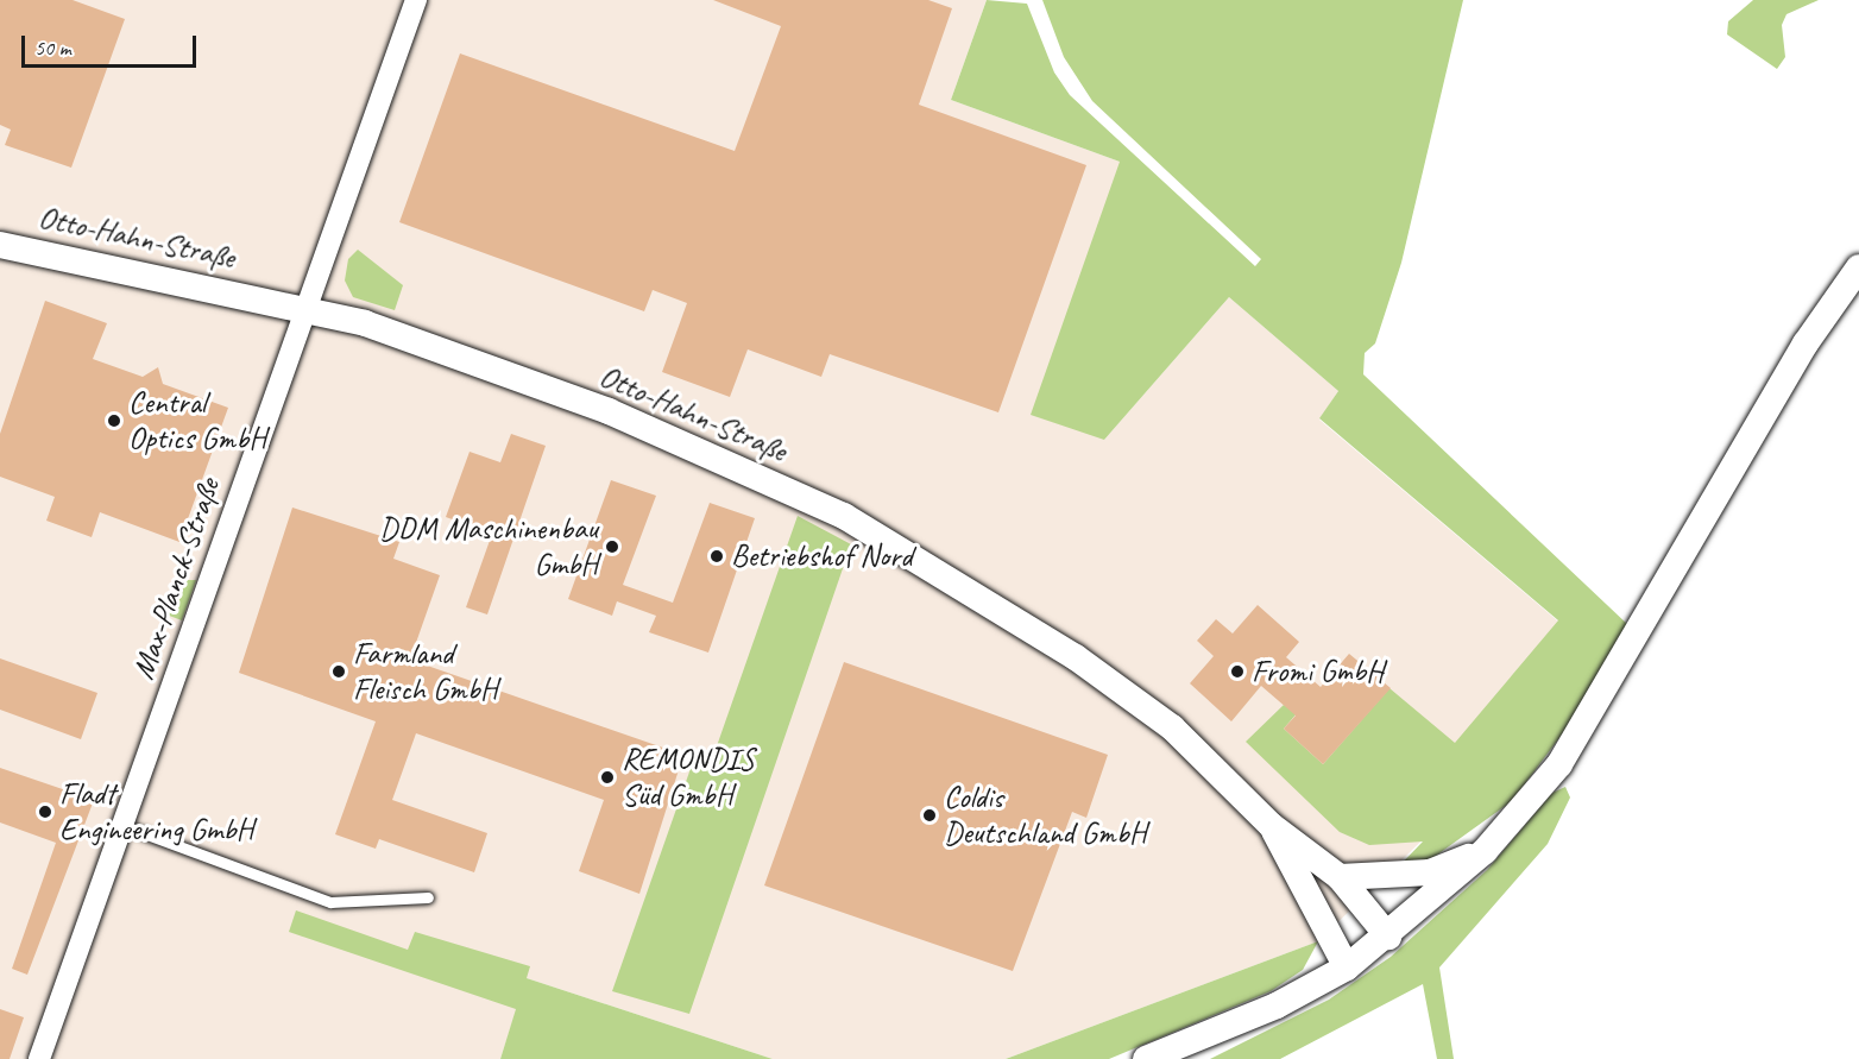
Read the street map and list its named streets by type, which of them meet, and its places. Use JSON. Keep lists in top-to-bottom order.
{
  "streets": {
    "street": ["Otto-Hahn-Straße", "Max-Planck-Straße"]
  },
  "crossings": [
    ["Otto-Hahn-Straße", "Max-Planck-Straße"]
  ],
  "places": [
    "Central Optics GmbH",
    "DDM Maschinenbau GmbH",
    "Betriebshof Nord",
    "Farmland Fleisch GmbH",
    "Fromi GmbH",
    "REMONDIS Süd GmbH",
    "Fladt Engineering GmbH",
    "Coldis Deutschland GmbH"
  ],
  "scale_bar": "50 m"
}
